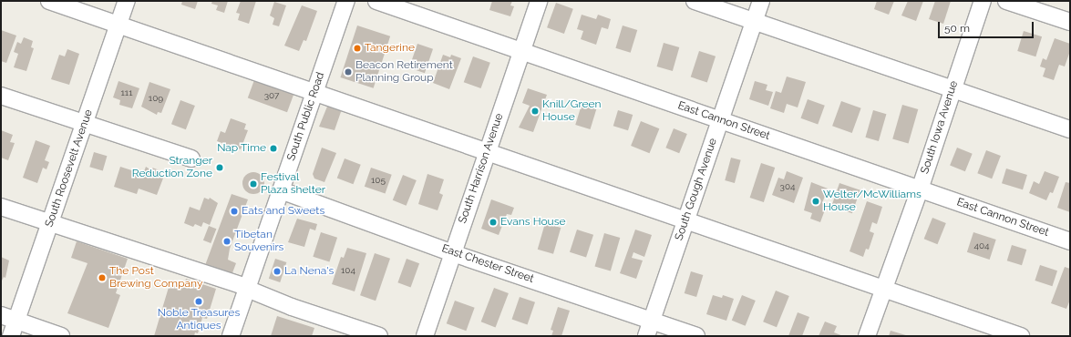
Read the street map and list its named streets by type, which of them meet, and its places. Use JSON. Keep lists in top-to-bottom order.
{
  "streets": {
    "street": [
      "South Public Road",
      "East Cannon Street",
      "South Iowa Avenue",
      "South Roosevelt Avenue",
      "South Harrison Avenue",
      "South Gough Avenue",
      "East Chester Street"
    ]
  },
  "crossings": [
    ["South Public Road", "East Chester Street"],
    ["East Cannon Street", "South Iowa Avenue"],
    ["East Cannon Street", "South Harrison Avenue"],
    ["East Cannon Street", "South Gough Avenue"],
    ["South Harrison Avenue", "East Chester Street"],
    ["South Gough Avenue", "East Chester Street"]
  ],
  "places": [
    "Tangerine",
    "Beacon Retirement Planning Group",
    "Knill/Green House",
    "Nap Time",
    "Stranger Reduction Zone",
    "Festival Plaza shelter",
    "Welter/McWilliams House",
    "Eats and Sweets",
    "Evans House",
    "Tibetan Souvenirs",
    "La Nena's",
    "The Post Brewing Company",
    "Noble Treasures Antiques"
  ],
  "house_numbers": [
    "111",
    "307",
    "109",
    "105",
    "304",
    "404",
    "104"
  ],
  "scale_bar": "50 m"
}
